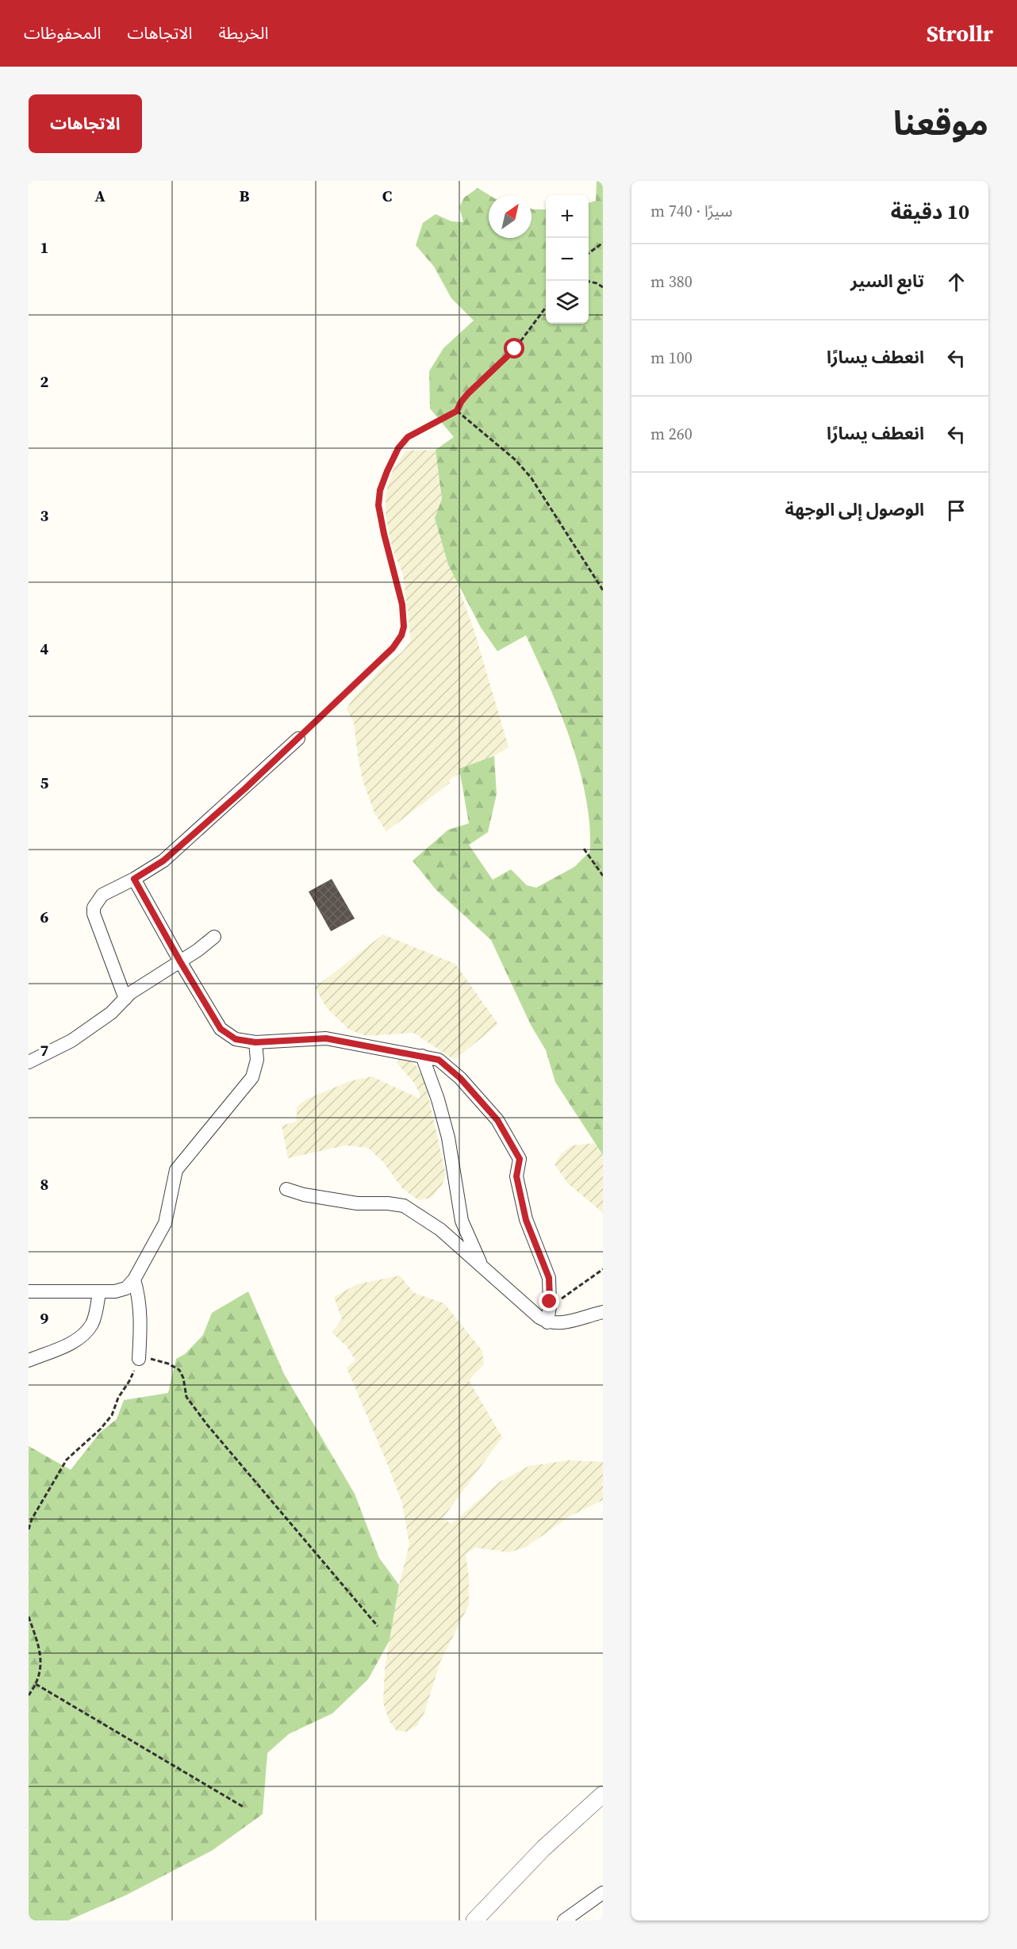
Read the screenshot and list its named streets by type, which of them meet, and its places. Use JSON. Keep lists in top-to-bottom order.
{
  "north": "top right",
  "page": {
    "header": "Strollr",
    "nav": ["الخريطة", "الاتجاهات", "المحفوظات"],
    "title": "موقعنا",
    "buttons": "الاتجاهات",
    "heading": ["10 دقيقة", "سيرًا · 740 m"],
    "map_buttons": ["+", "−"],
    "list": [
      ["تابع السير", "380 m"],
      ["انعطف يسارًا", "100 m"],
      ["انعطف يسارًا", "260 m"],
      "الوصول إلى الوجهة"
    ]
  },
  "grid": {
    "columns": ["A", "B", "C"],
    "rows": [
      "1",
      "2",
      "3",
      "4",
      "5",
      "6",
      "7",
      "8",
      "9"
    ]
  }
}
